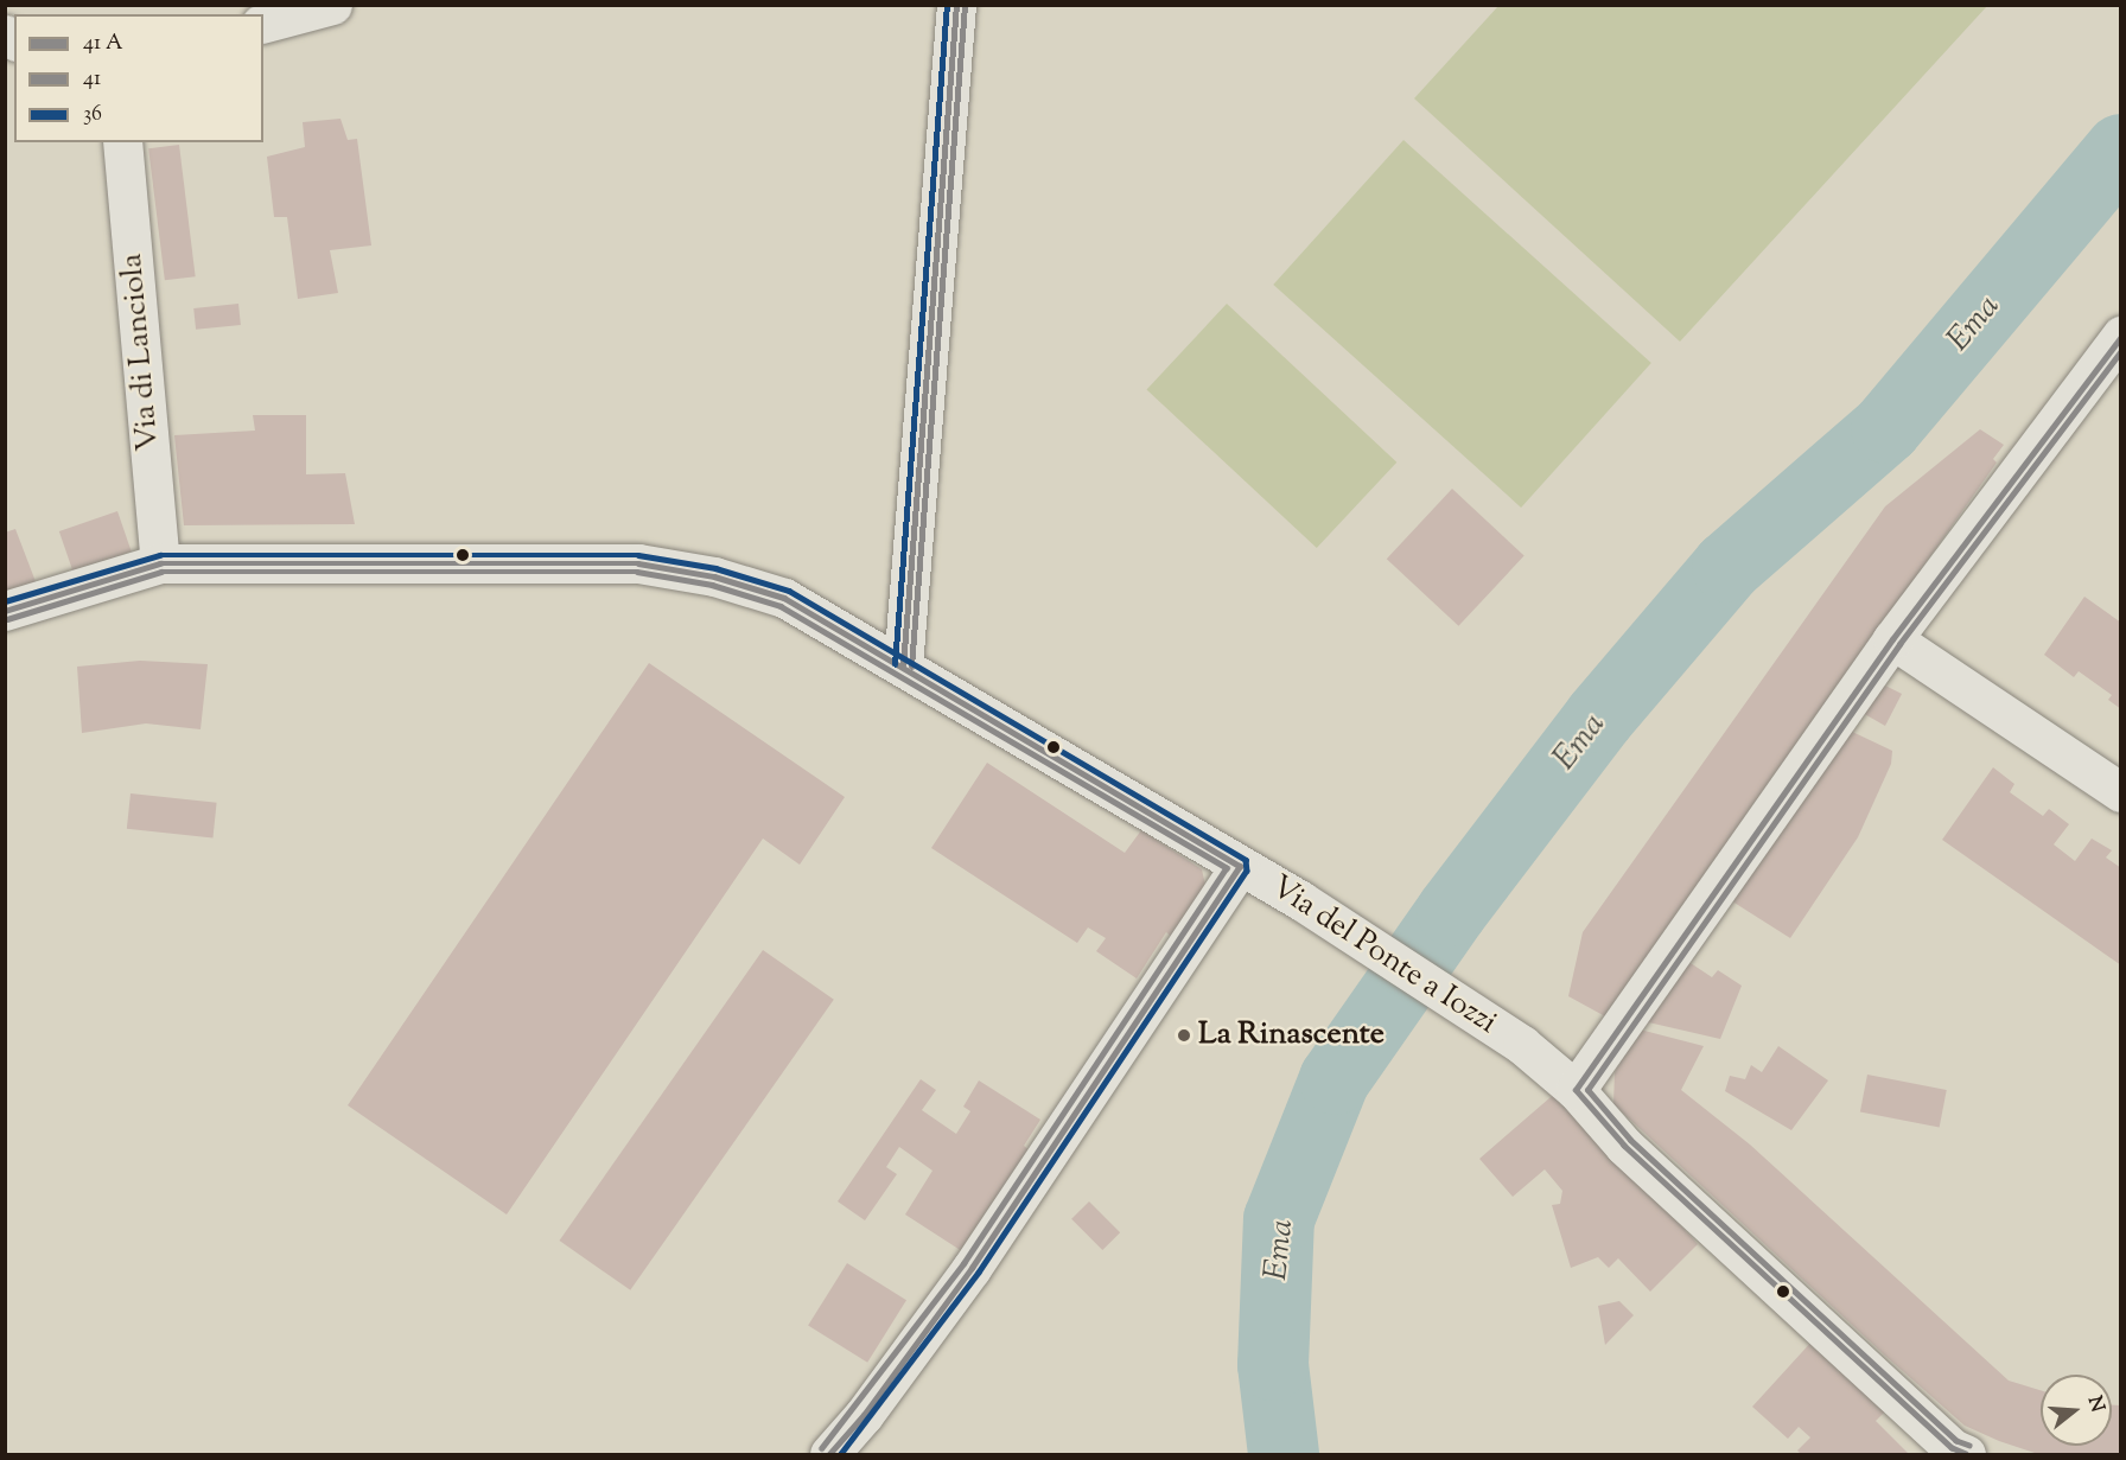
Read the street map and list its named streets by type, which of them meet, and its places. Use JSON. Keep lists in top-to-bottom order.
{
  "streets": {
    "street": ["Via di Lanciola", "Via del Ponte a Iozzi"]
  },
  "crossings": [
    ["Via di Lanciola", "Via del Ponte a Iozzi"]
  ],
  "water": ["Ema"],
  "places": ["La Rinascente"],
  "lines": ["transit line 36", "transit line 41"],
  "legend": ["41 A", "41", "36"],
  "north": "right"
}
